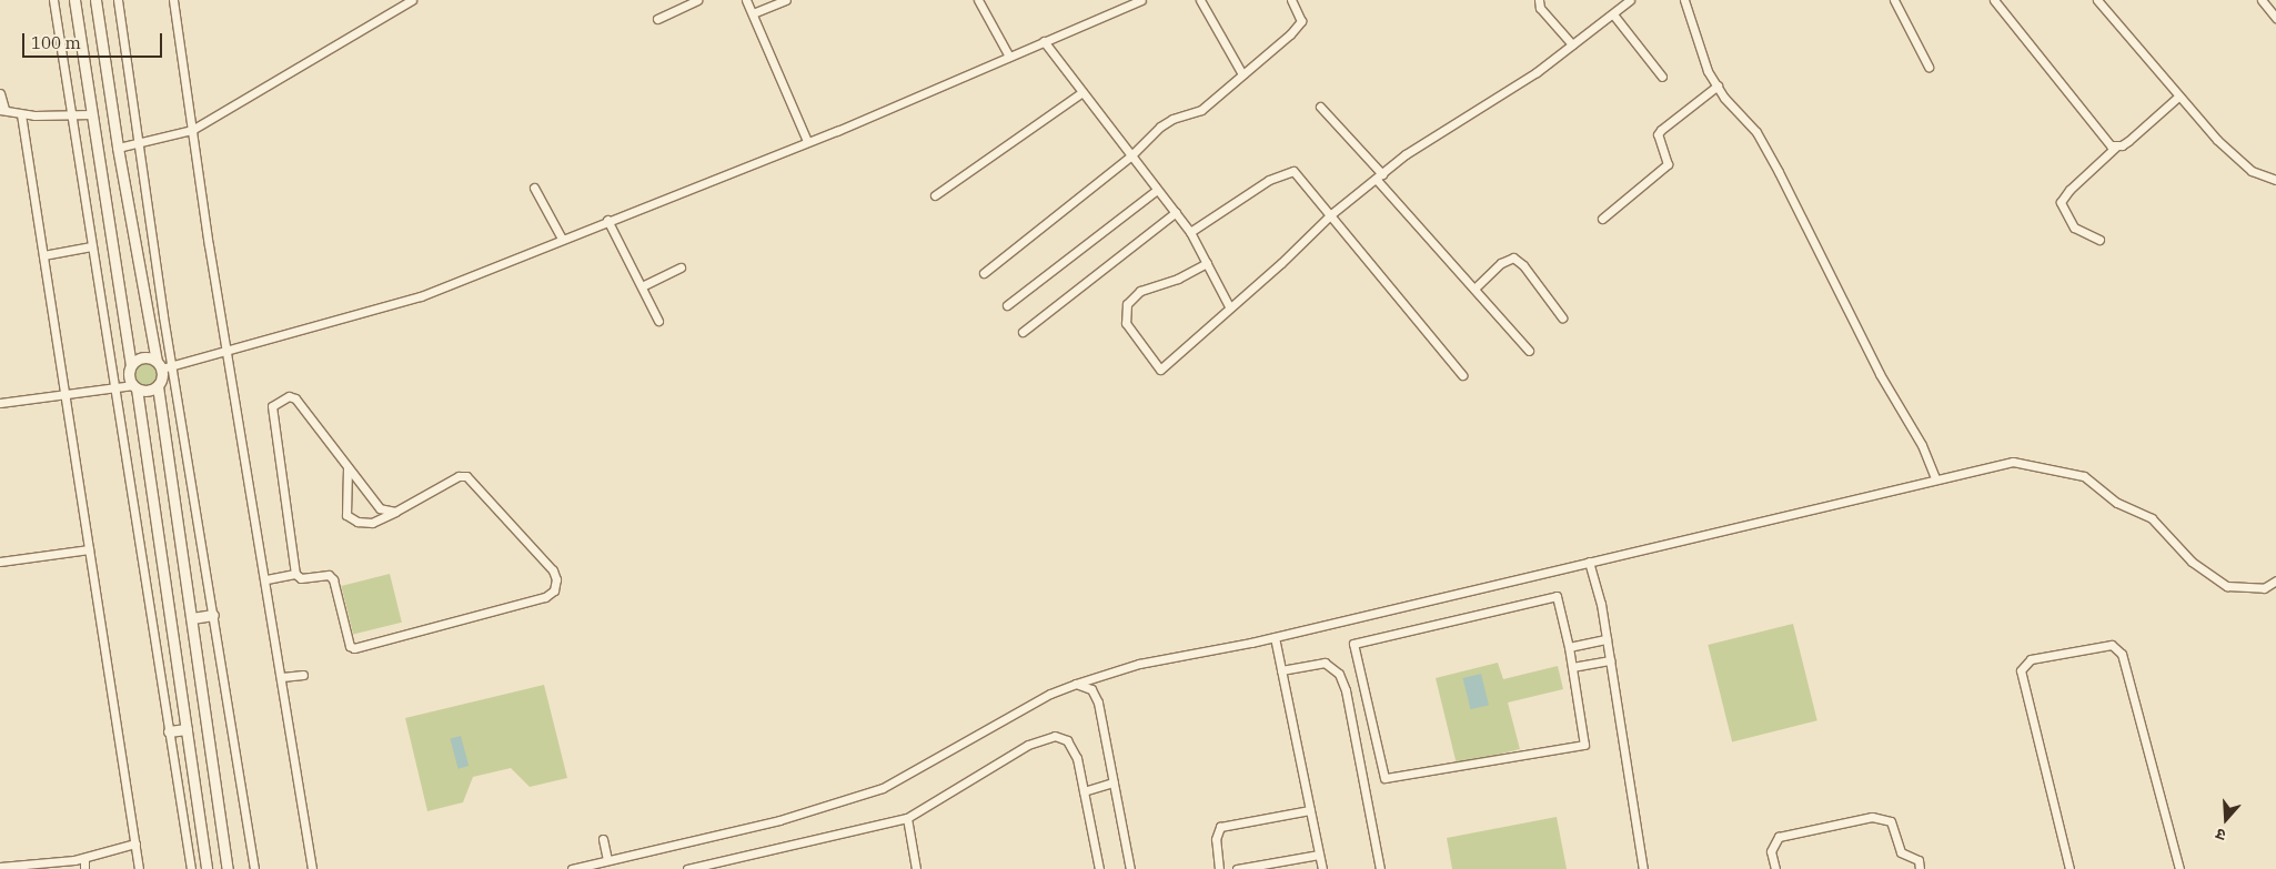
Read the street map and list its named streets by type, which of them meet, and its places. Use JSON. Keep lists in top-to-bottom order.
{
  "scale_bar": "100 m",
  "north": "bottom"
}
